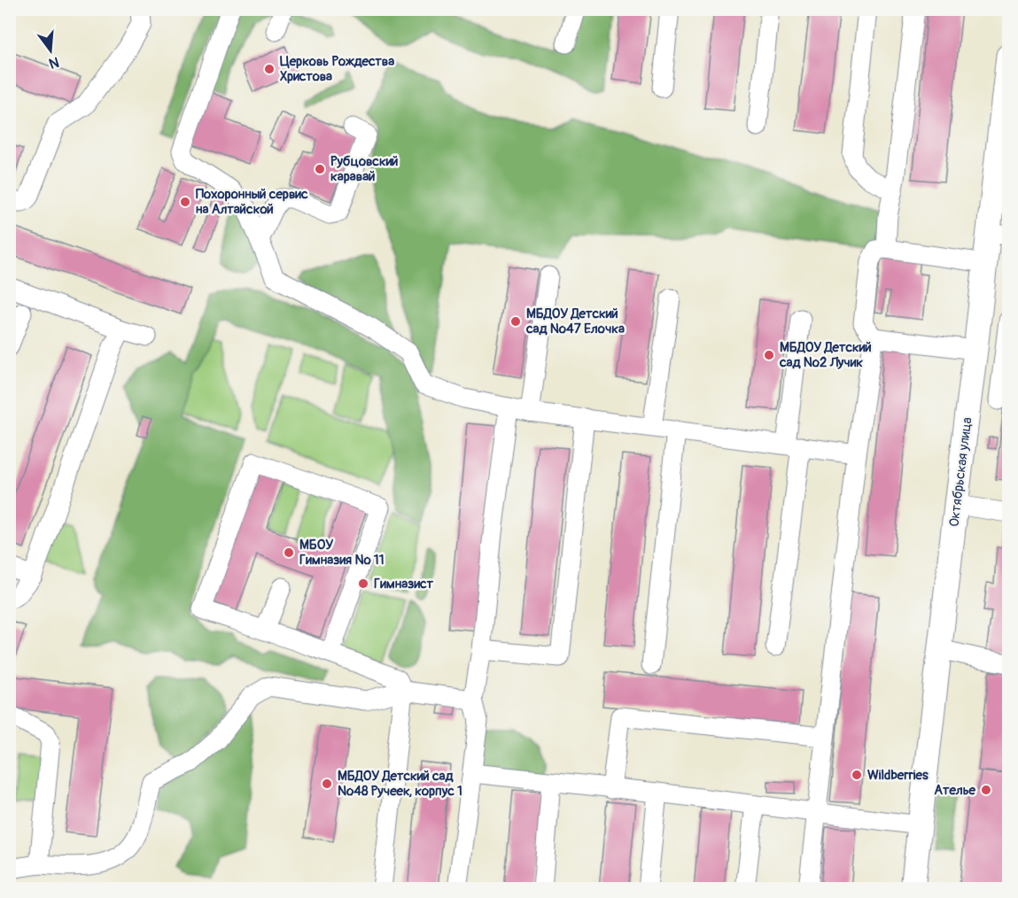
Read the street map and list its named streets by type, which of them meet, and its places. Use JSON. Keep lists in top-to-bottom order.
{
  "streets": {
    "main road": ["Октябрьская улица"]
  },
  "places": [
    "Церковь Рождества Христова",
    "Рубцовский каравай",
    "Похоронный сервис на Алтайской",
    "МБДОУ Детский сад №47 Елочка",
    "МБДОУ Детский сад №2 Лучик",
    "МБОУ Гимназия № 11",
    "Гимназист",
    "Wildberries",
    "МБДОУ Детский сад №48 Ручеек, корпус 1",
    "Ателье"
  ],
  "north": "bottom"
}
